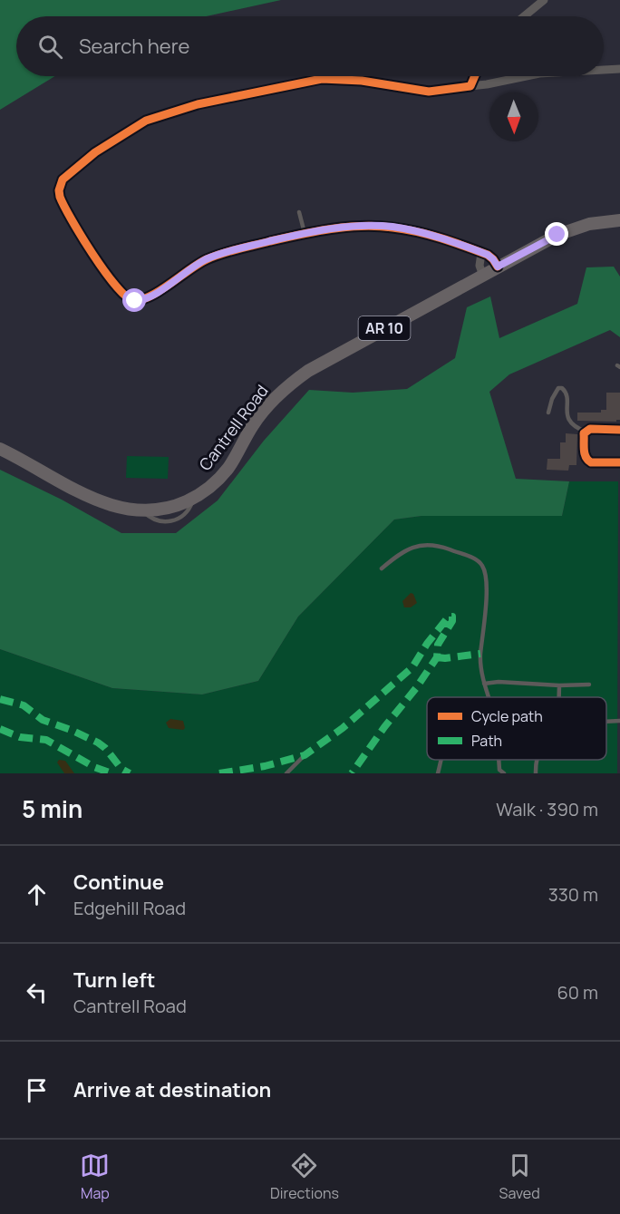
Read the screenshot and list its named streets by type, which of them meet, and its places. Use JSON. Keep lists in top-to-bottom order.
{
  "streets": {
    "main road": ["AR 10", "Cantrell Road"]
  },
  "legend": ["Cycle path", "Path"],
  "north": "bottom",
  "page": {
    "search": "Search here",
    "heading": ["5 min", "Walk · 390 m"],
    "list": [
      ["Continue", "Edgehill Road", "330 m"],
      ["Turn left", "Cantrell Road", "60 m"],
      "Arrive at destination"
    ],
    "nav": ["Map", "Directions", "Saved"]
  }
}
